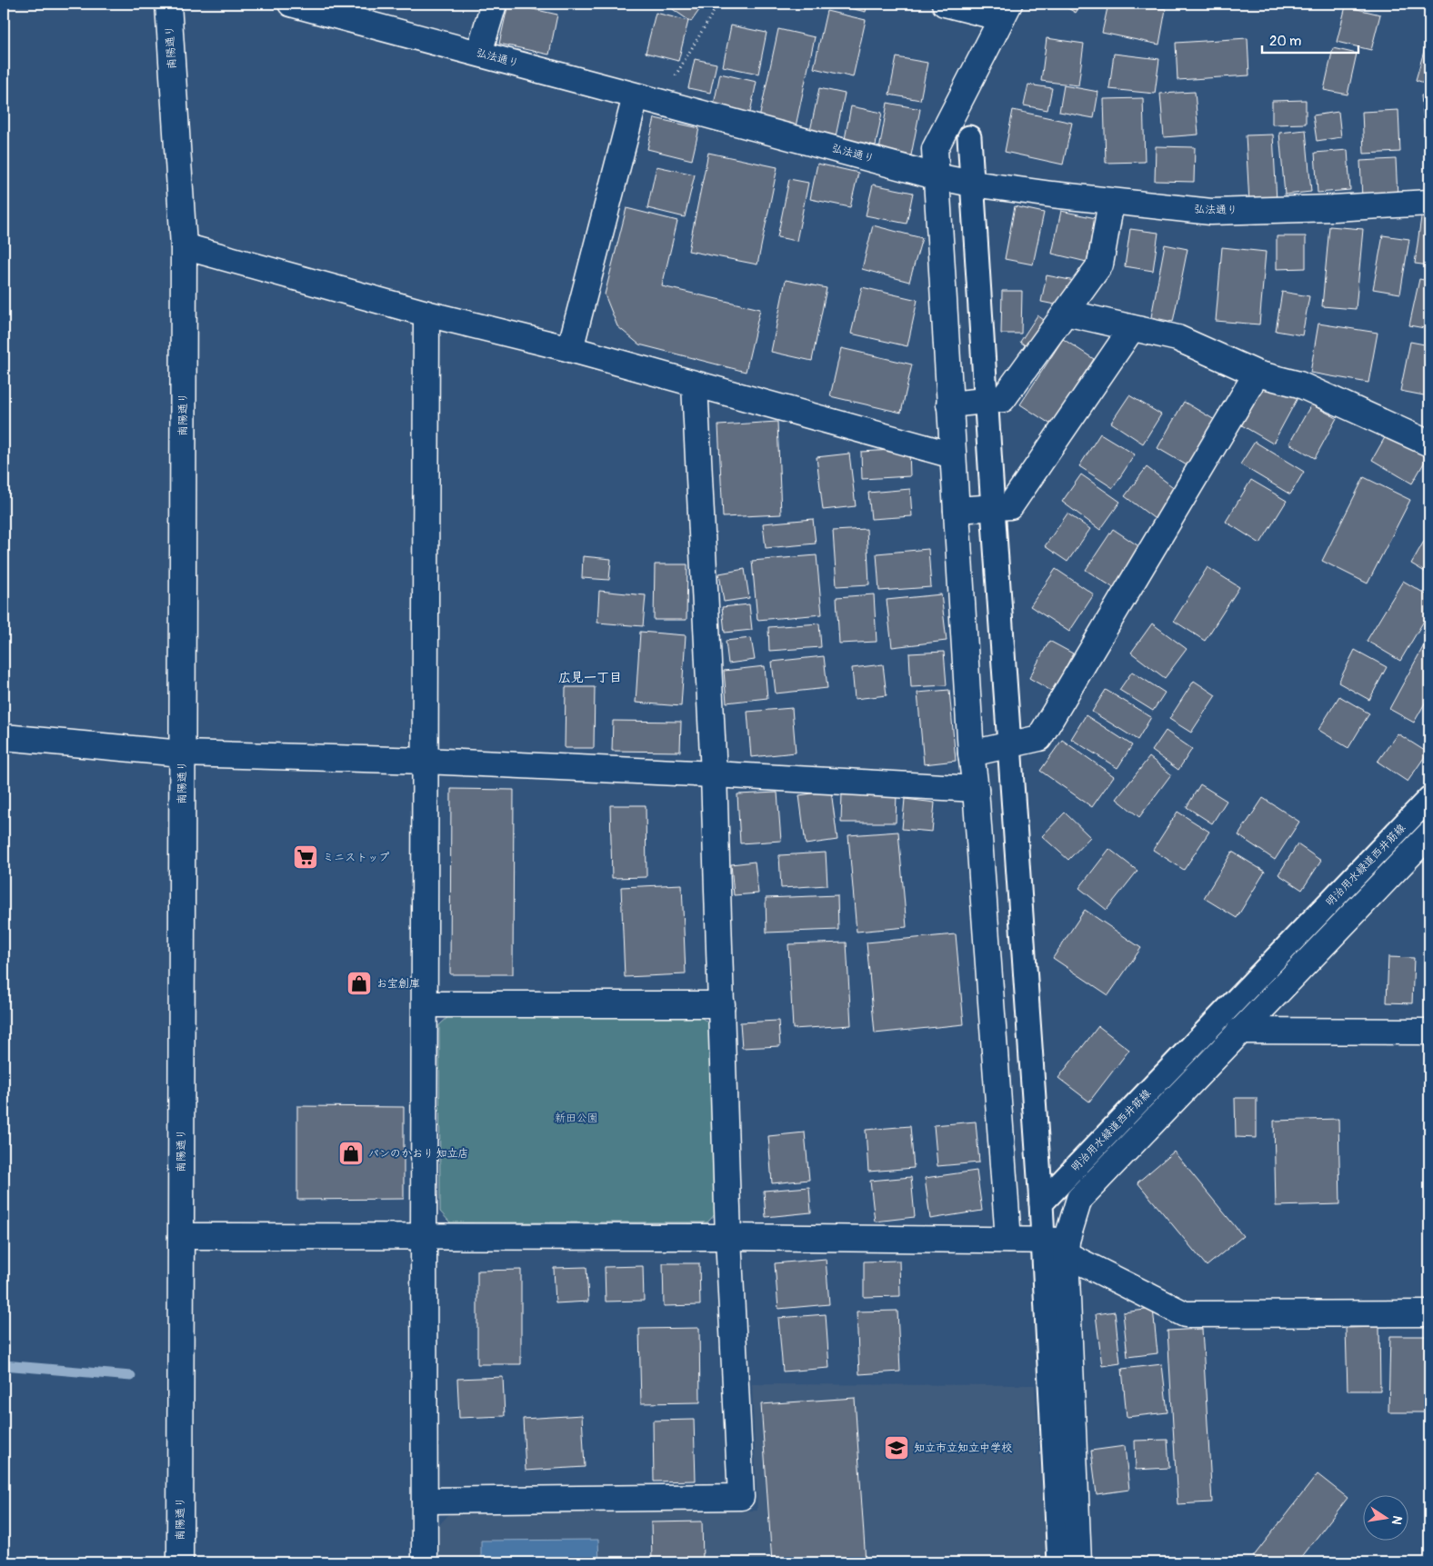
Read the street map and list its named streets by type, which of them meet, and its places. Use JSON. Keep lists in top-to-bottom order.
{
  "streets": {
    "street": ["南陽通り", "弘法通り", "明治用水緑道西井筋線"]
  },
  "districts": ["広見一丁目"],
  "parks": ["新田公園"],
  "places": {
    "supermarket": ["ミニストップ"],
    "shop": ["お宝創庫", "パンのかおり 知立店"],
    "school or university": ["知立市立知立中学校"]
  },
  "scale_bar": "20 m",
  "north": "right"
}
